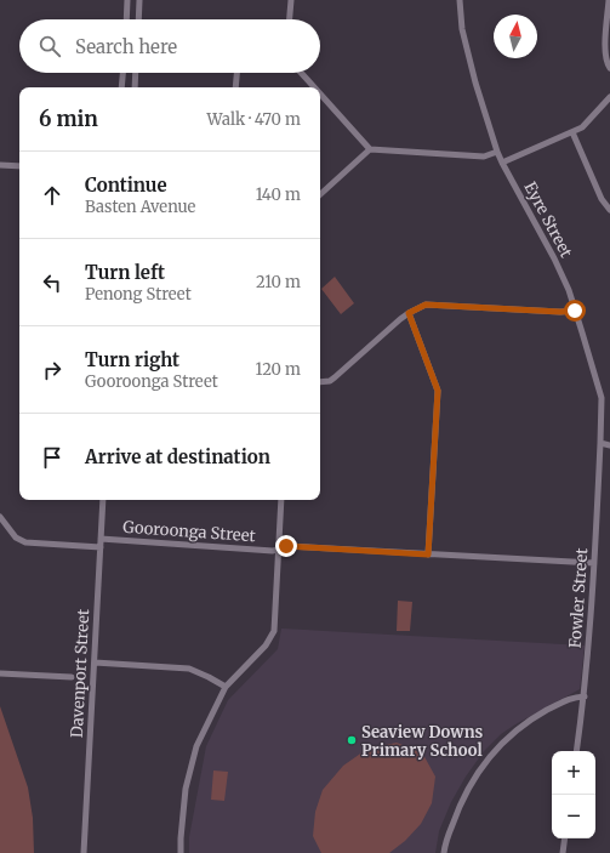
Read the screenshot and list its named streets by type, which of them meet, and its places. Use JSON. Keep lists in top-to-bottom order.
{
  "streets": {
    "street": [
      "Eyre Street",
      "Gooroonga Street",
      "Fowler Street",
      "Davenport Street"
    ]
  },
  "crossings": [
    ["Eyre Street", "Fowler Street"],
    ["Gooroonga Street", "Fowler Street"],
    ["Gooroonga Street", "Davenport Street"]
  ],
  "places": ["Seaview Downs Primary School"],
  "north": "top",
  "page": {
    "search": "Search here",
    "heading": ["6 min", "Walk · 470 m"],
    "list": [
      ["Continue", "Basten Avenue", "140 m"],
      ["Turn left", "Penong Street", "210 m"],
      ["Turn right", "Gooroonga Street", "120 m"],
      "Arrive at destination"
    ],
    "map_buttons": ["+", "−"]
  }
}
